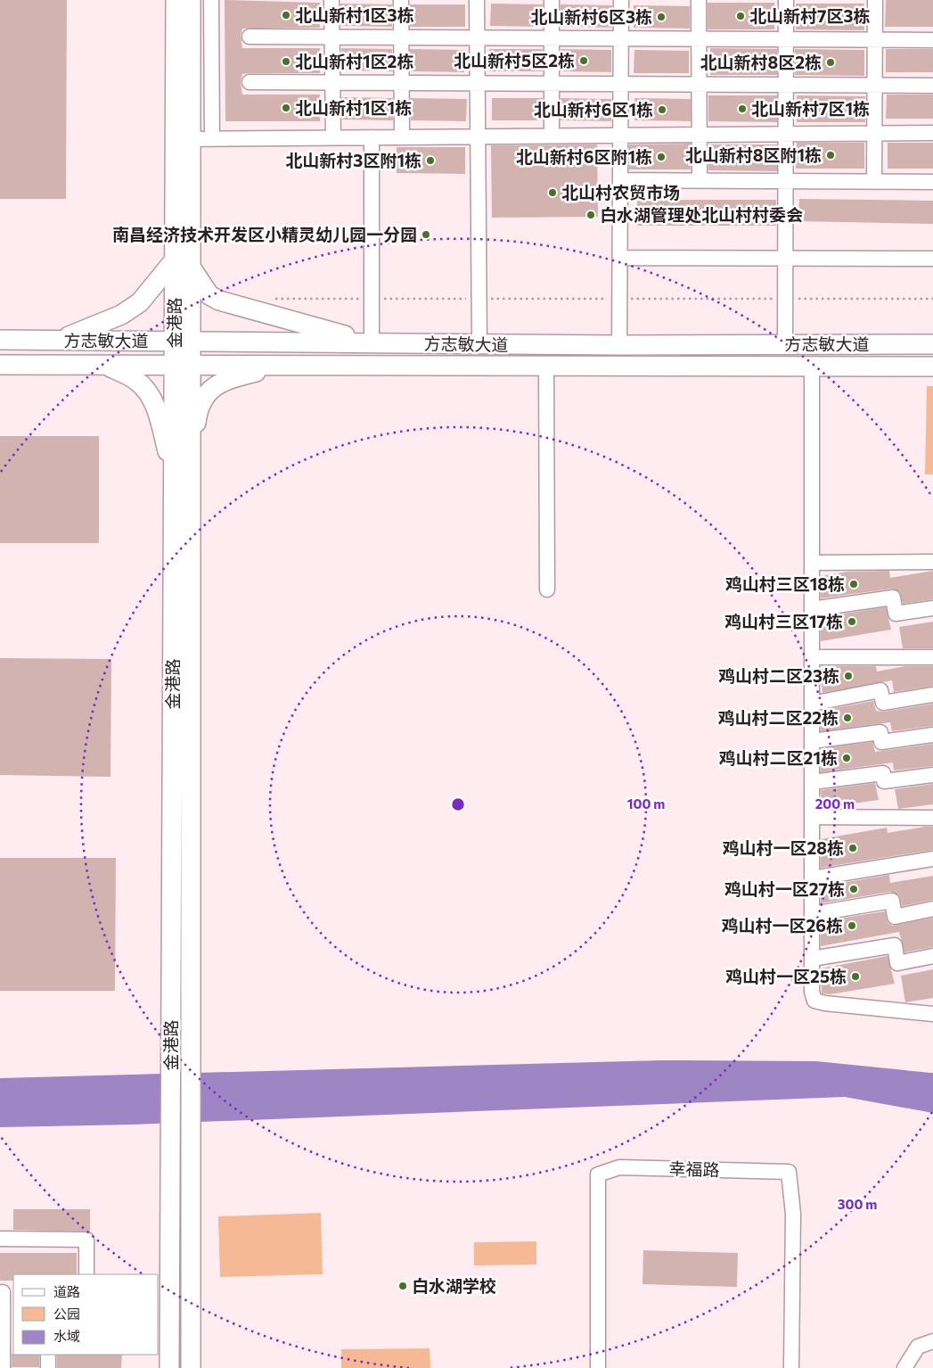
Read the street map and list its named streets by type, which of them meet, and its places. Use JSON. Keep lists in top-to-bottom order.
{
  "streets": {
    "main road": ["金港路", "方志敏大道"],
    "street": ["幸福路"]
  },
  "crossings": [
    ["金港路", "方志敏大道"]
  ],
  "places": [
    "北山新村1区3栋",
    "北山新村7区3栋",
    "北山新村6区3栋",
    "北山新村5区2栋",
    "北山新村1区2栋",
    "北山新村8区2栋",
    "北山新村1区1栋",
    "北山新村7区1栋",
    "北山新村6区1栋",
    "北山新村8区附1栋",
    "北山新村6区附1栋",
    "北山新村3区附1栋",
    "北山村农贸市场",
    "白水湖管理处北山村村委会",
    "南昌经济技术开发区小精灵幼儿园一分园",
    "鸡山村三区18栋",
    "鸡山村三区17栋",
    "鸡山村二区23栋",
    "鸡山村二区22栋",
    "鸡山村二区21栋",
    "鸡山村一区28栋",
    "鸡山村一区27栋",
    "鸡山村一区26栋",
    "鸡山村一区25栋",
    "白水湖学校"
  ],
  "legend": ["道路", "公园", "水域"],
  "rings": ["100 m", "200 m", "300 m"]
}
